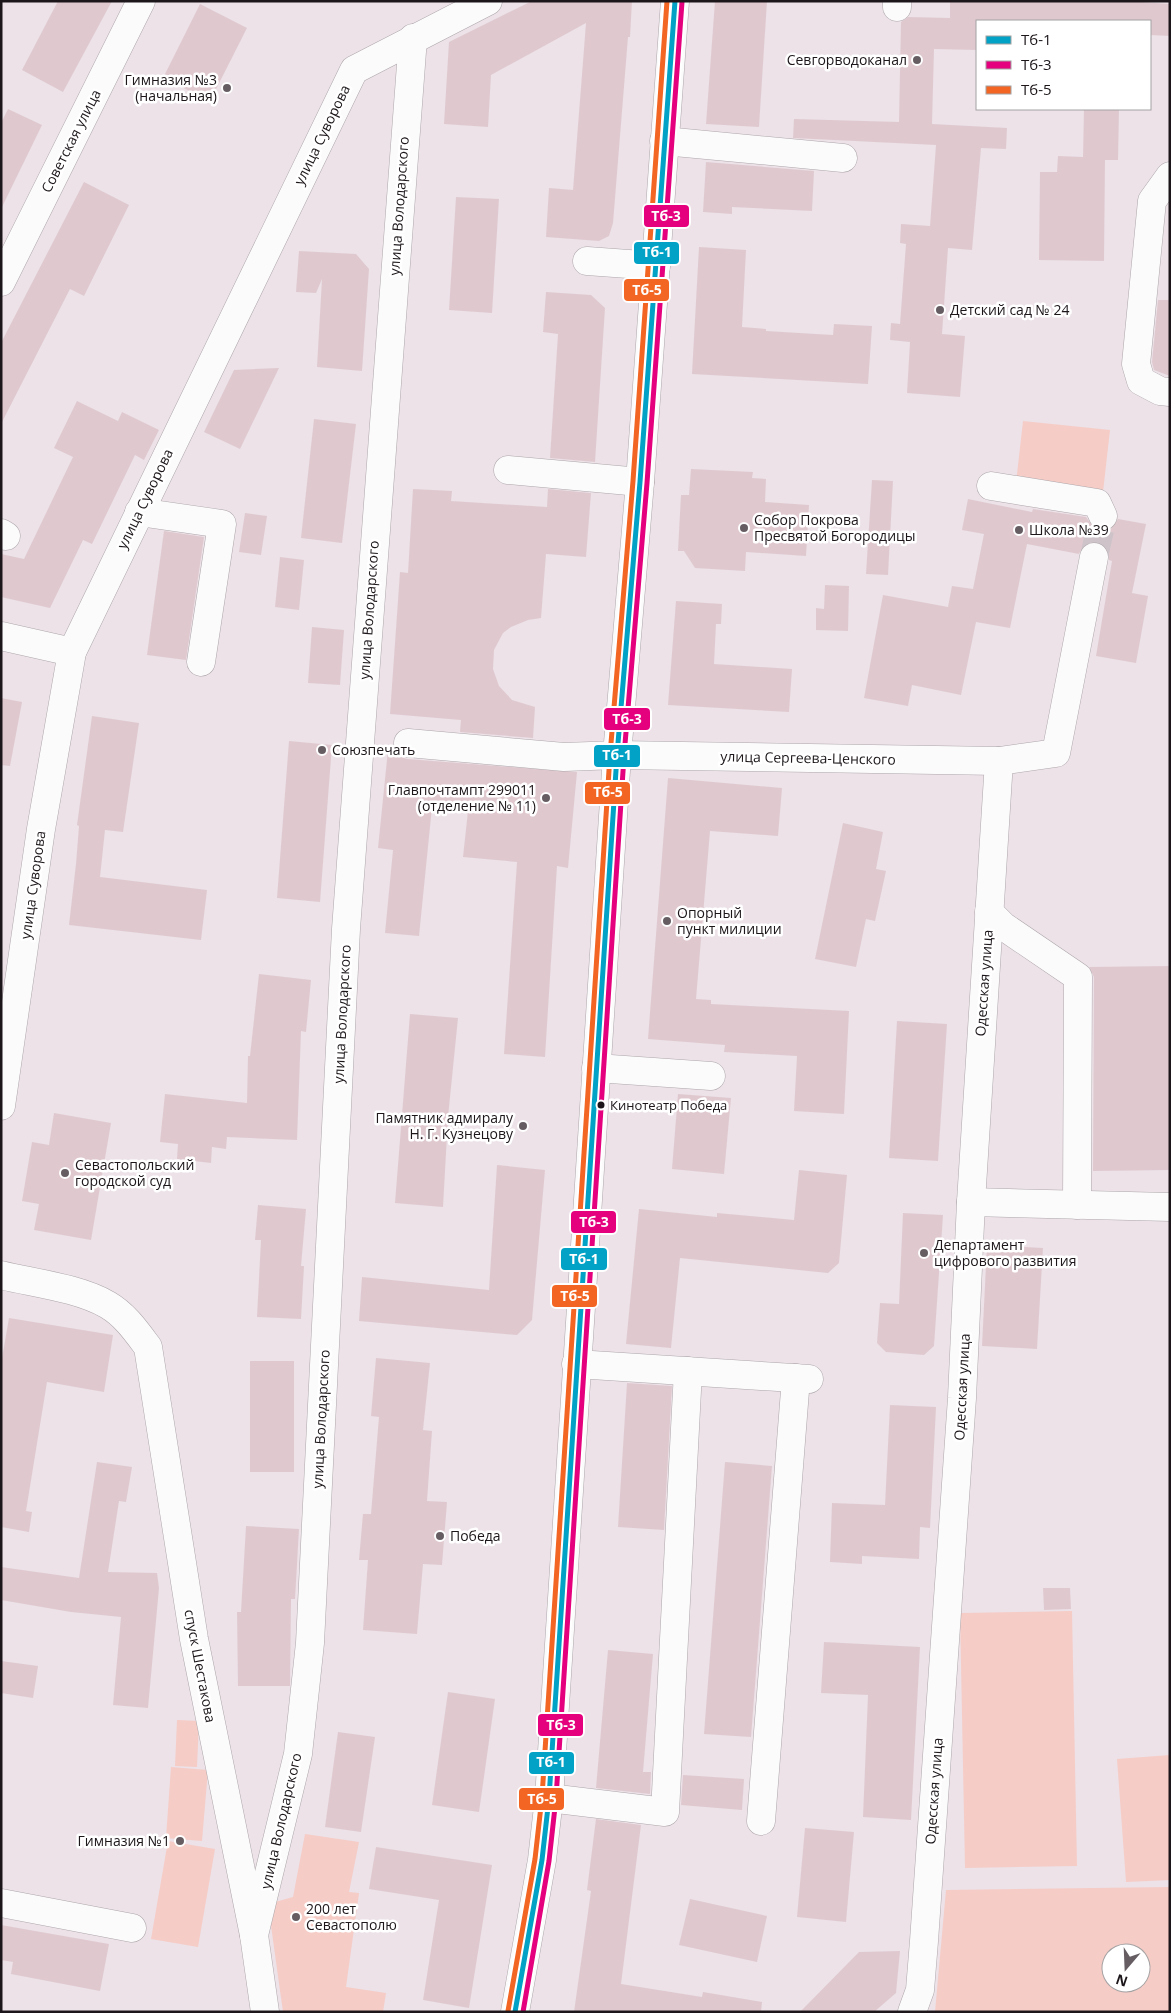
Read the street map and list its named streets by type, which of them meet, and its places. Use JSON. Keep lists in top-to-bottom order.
{
  "streets": {
    "street": [
      "улица Суворова",
      "Советская улица",
      "улица Володарского",
      "улица Сергеева-Ценского",
      "Одесская улица",
      "спуск Шестакова"
    ]
  },
  "crossings": [
    ["улица Суворова", "улица Володарского"],
    ["улица Володарского", "спуск Шестакова"],
    ["улица Сергеева-Ценского", "Одесская улица"]
  ],
  "places": [
    "Севгорводоканал",
    "Гимназия №3 (начальная)",
    "Детский сад № 24",
    "Собор Покрова Пресвятой Богородицы",
    "Школа №39",
    "Союзпечать",
    "Главпочтампт 299011 (отделение № 11)",
    "Опорный пункт милиции",
    "Кинотеатр Победа",
    "Памятник адмиралу Н. Г. Кузнецову",
    "Севастопольский городской суд",
    "Департамент цифрового развития",
    "Победа",
    "Гимназия №1",
    "200 лет Севастополю"
  ],
  "lines": ["transit line Тб-1", "transit line Тб-5", "transit line Тб-3"],
  "legend": ["Тб-1", "Тб-3", "Тб-5"],
  "north": "bottom"
}
